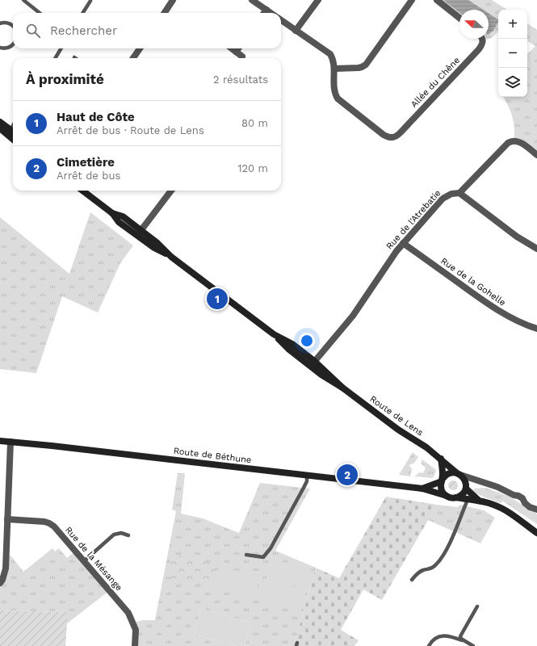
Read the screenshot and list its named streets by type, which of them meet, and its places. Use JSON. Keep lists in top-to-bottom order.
{
  "streets": {
    "main road": ["Route de Lens", "Route de Béthune"],
    "street": [
      "Allée du Chêne",
      "Rue de l'Atrebatie",
      "Rue de la Gohelle",
      "Rue de la Mésange"
    ]
  },
  "crossings": [
    ["Rue de l'Atrebatie", "Rue de la Gohelle"],
    ["Rue de l'Atrebatie", "Route de Lens"],
    ["Route de Lens", "Route de Béthune"]
  ],
  "north": "left",
  "page": {
    "map_buttons": ["+", "−"],
    "search": "Rechercher",
    "heading": ["À proximité", "2 résultats"],
    "list": [
      {
        "mark": "1",
        "name": "Haut de Côte",
        "note": "Arrêt de bus · Route de Lens",
        "value": "80 m"
      },
      {
        "mark": "2",
        "name": "Cimetière",
        "note": "Arrêt de bus",
        "value": "120 m"
      }
    ],
    "pins": ["1", "2"]
  }
}
